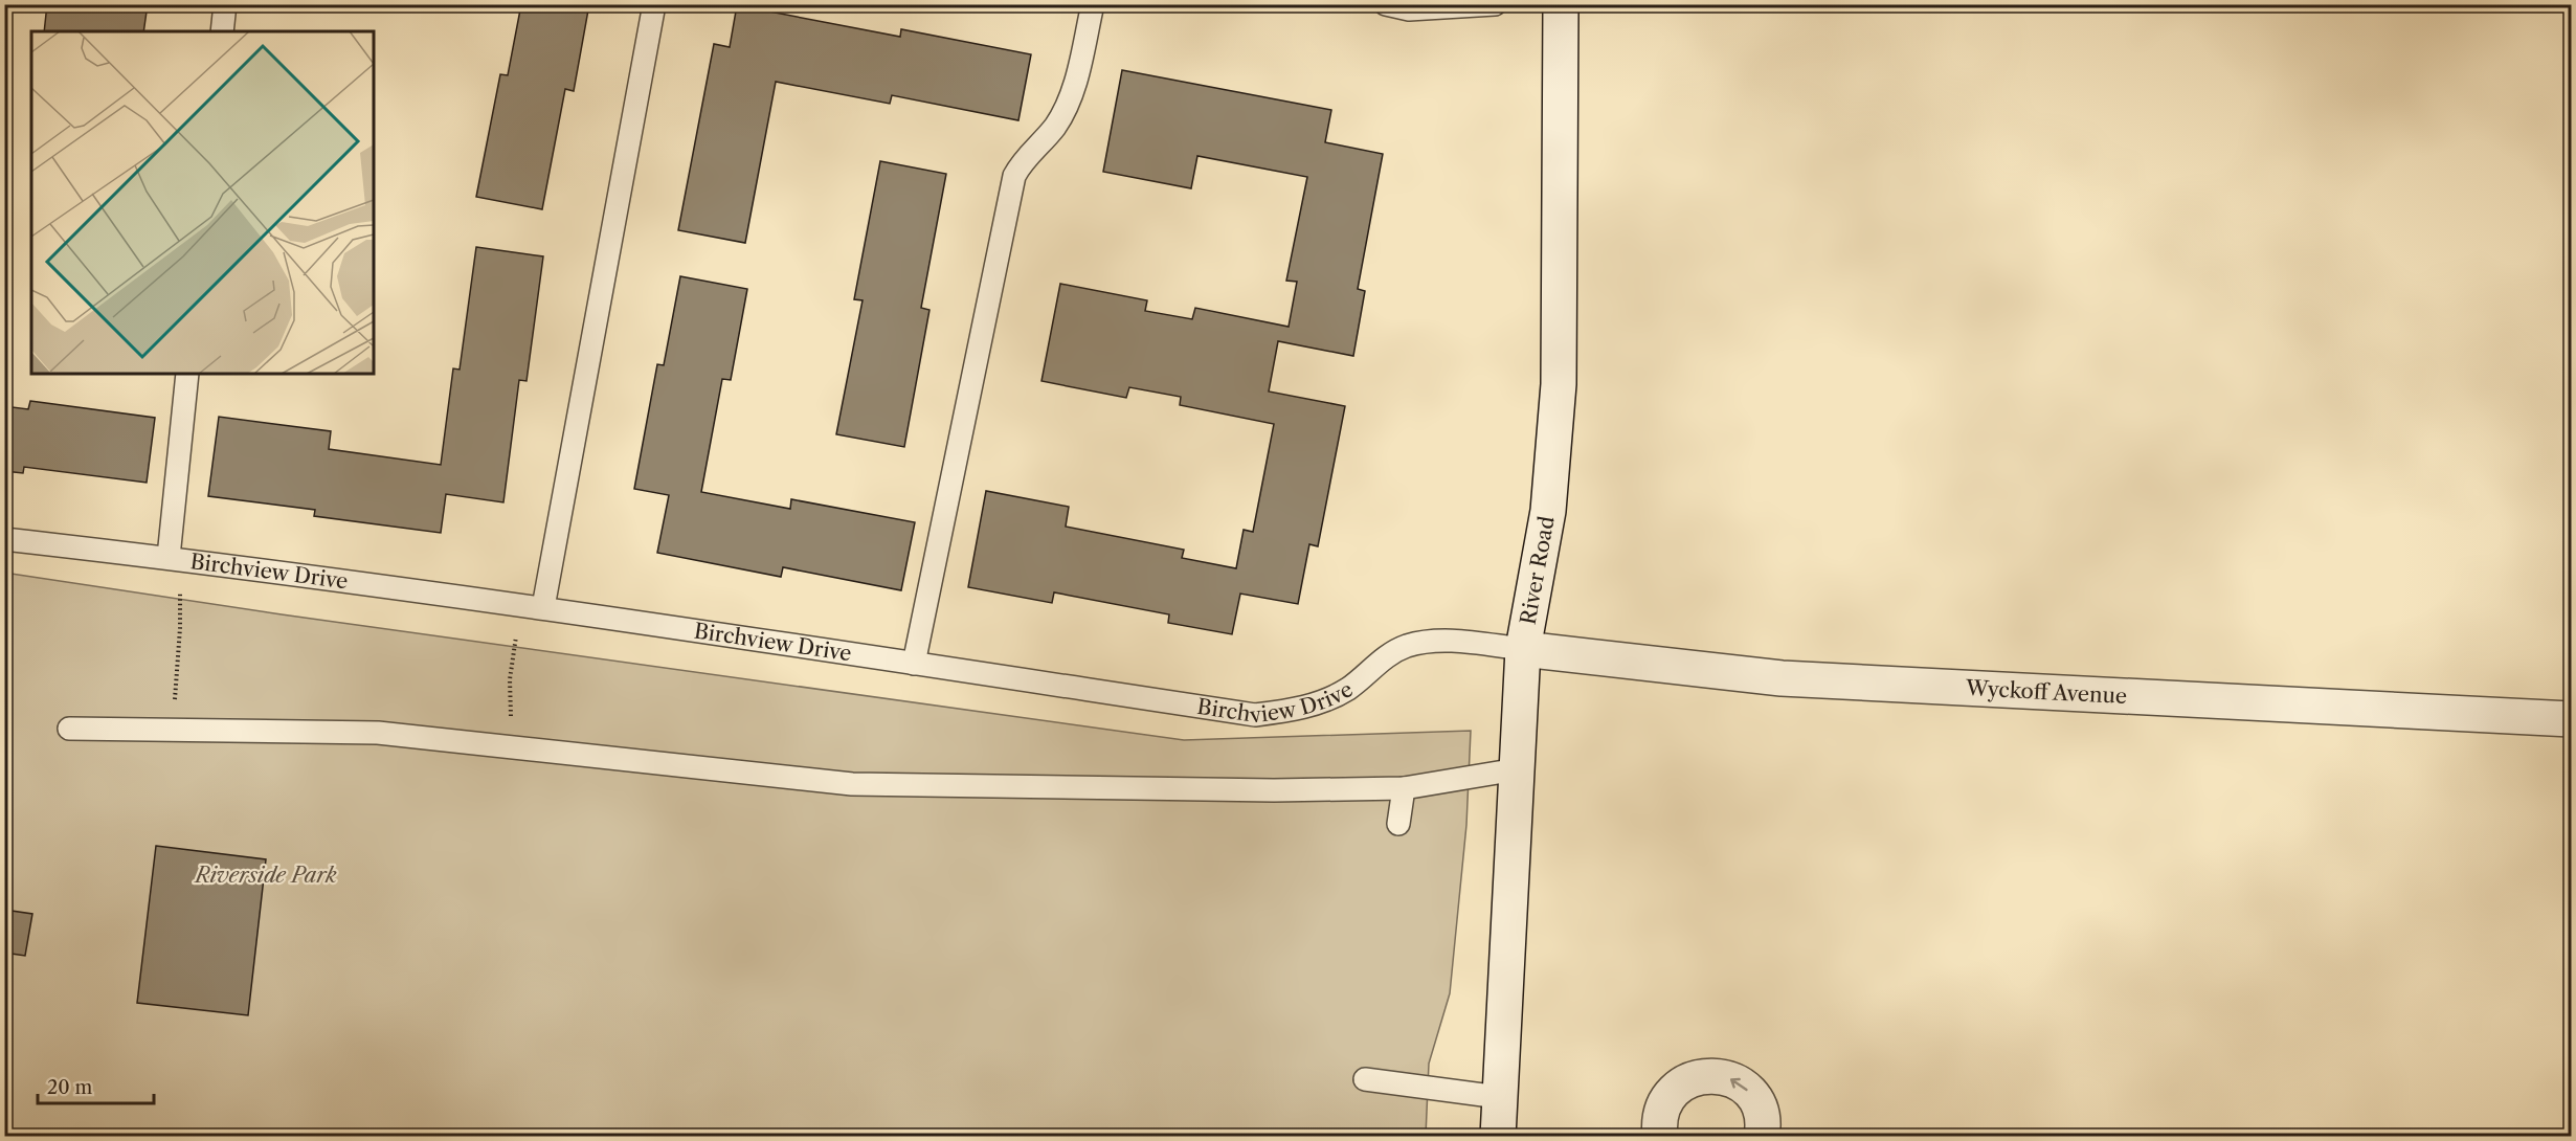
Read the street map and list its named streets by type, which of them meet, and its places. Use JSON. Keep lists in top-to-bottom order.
{
  "streets": {
    "street": ["River Road", "Wyckoff Avenue"],
    "lane": ["Birchview Drive"]
  },
  "crossings": [
    ["Birchview Drive", "River Road"],
    ["Birchview Drive", "Wyckoff Avenue"],
    ["River Road", "Wyckoff Avenue"]
  ],
  "parks": ["Riverside Park"],
  "scale_bar": "20 m"
}
